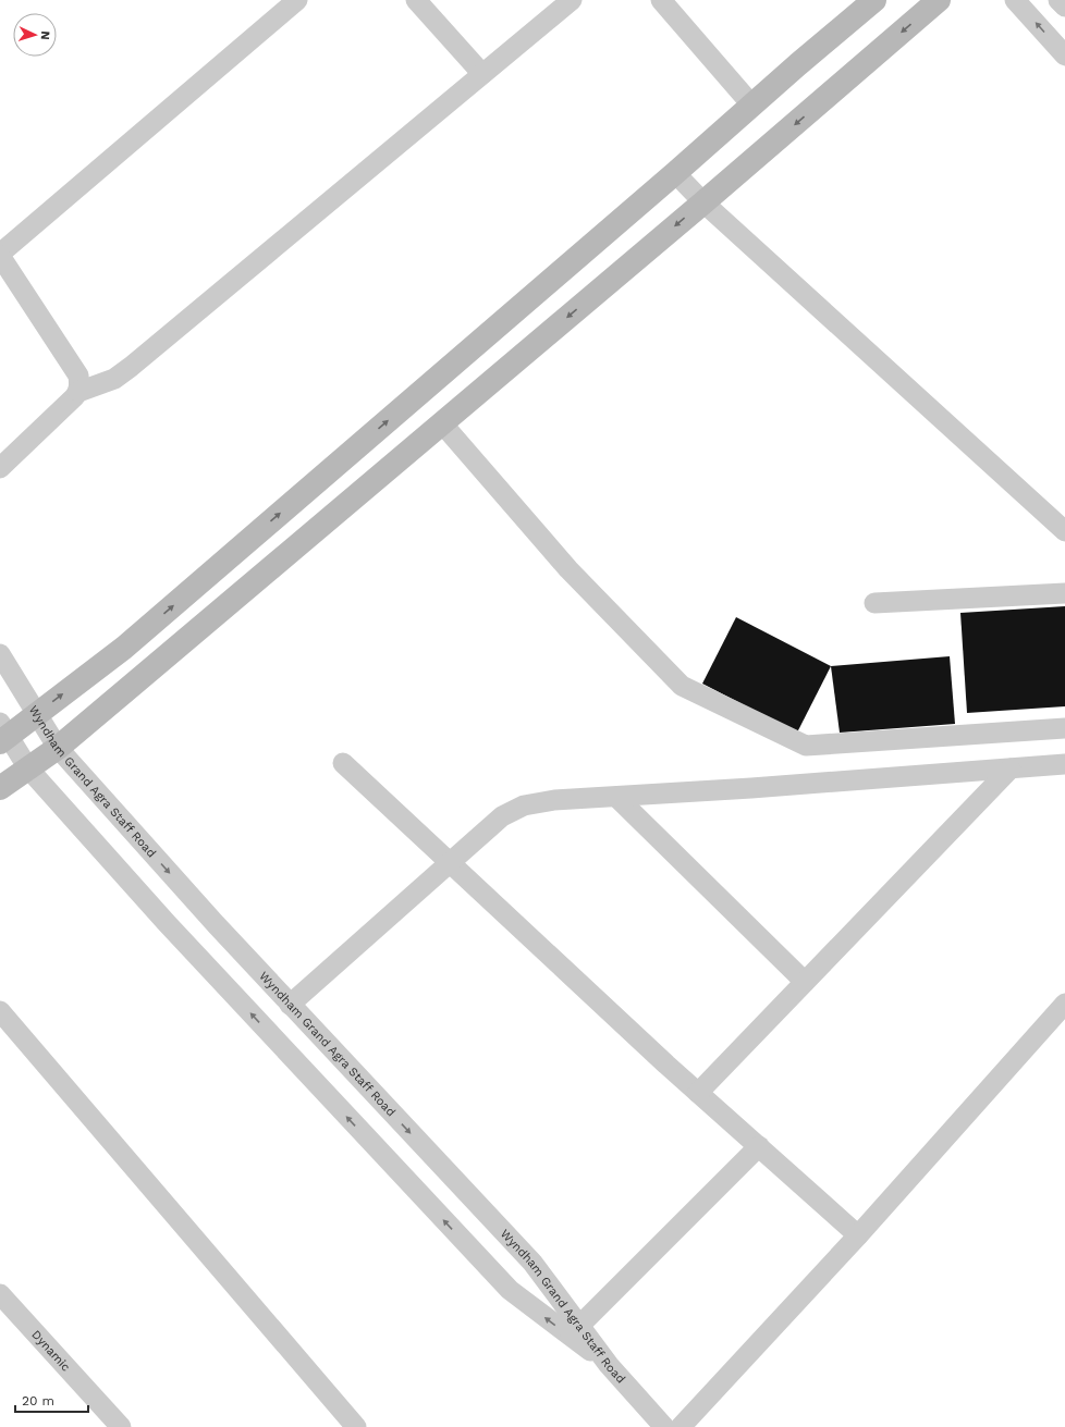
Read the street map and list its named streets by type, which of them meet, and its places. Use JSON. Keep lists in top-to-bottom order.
{
  "streets": {
    "street": ["Wyndham Grand Agra Staff Road", "Dynamic"]
  },
  "scale_bar": "20 m",
  "north": "right"
}
